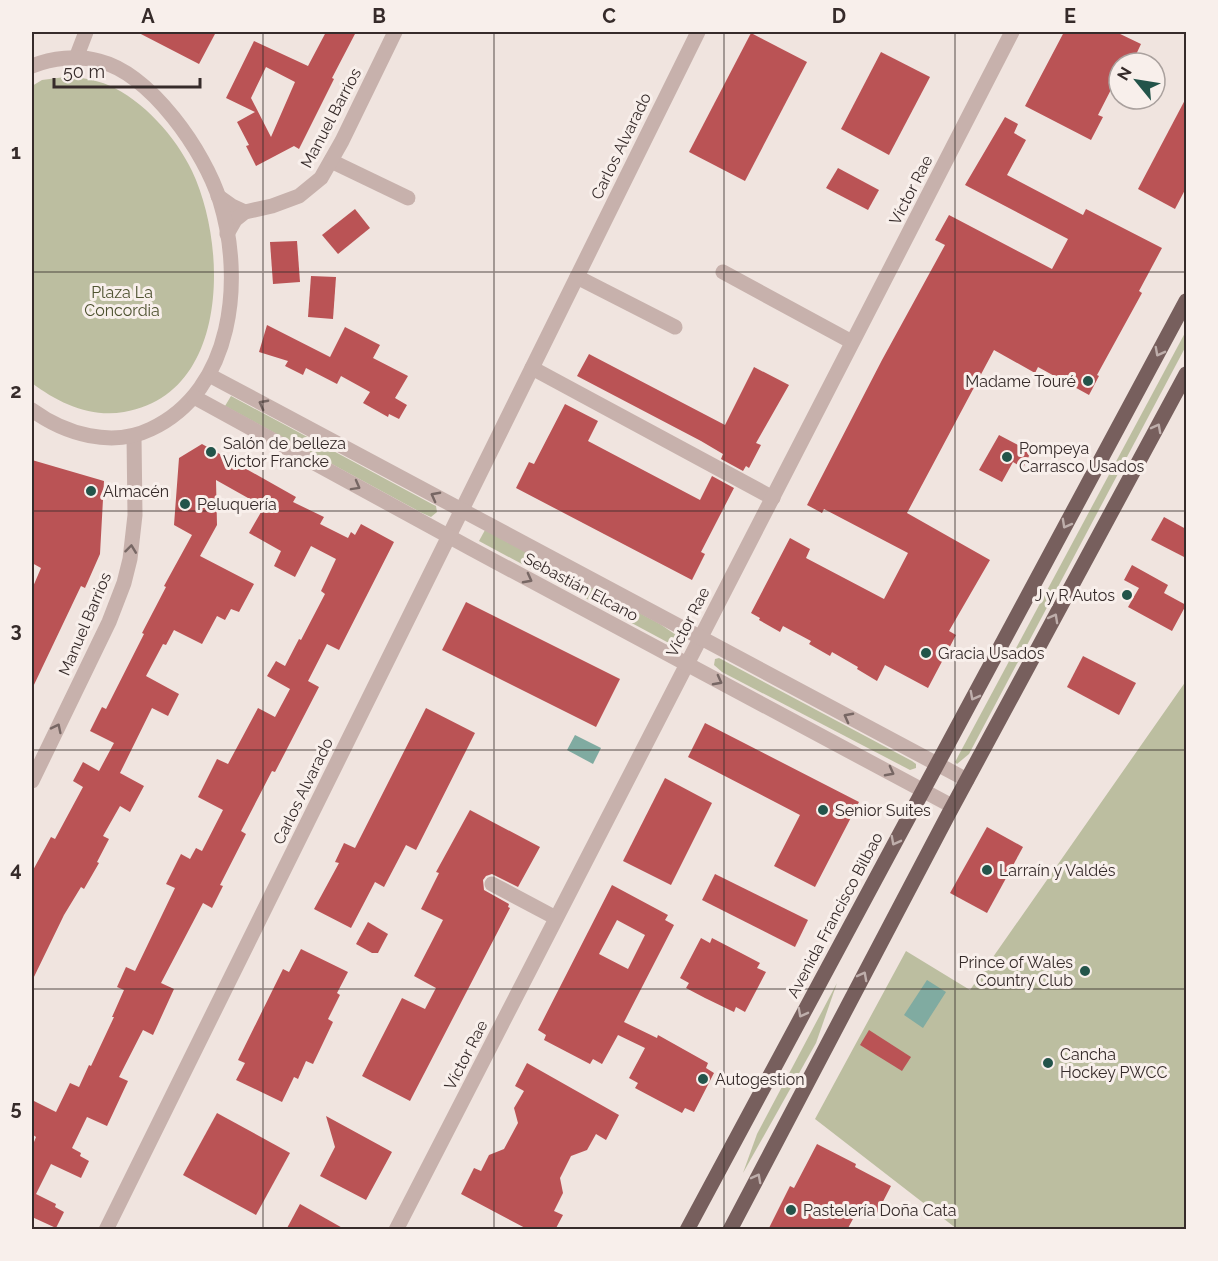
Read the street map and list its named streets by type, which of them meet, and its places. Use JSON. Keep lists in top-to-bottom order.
{
  "streets": {
    "main road": ["Avenida Francisco Bilbao"],
    "street": [
      "Manuel Barrios",
      "Carlos Alvarado",
      "Víctor Rae",
      "Sebastián Elcano"
    ]
  },
  "crossings": [
    ["Carlos Alvarado", "Sebastián Elcano"],
    ["Víctor Rae", "Sebastián Elcano"],
    ["Sebastián Elcano", "Avenida Francisco Bilbao"]
  ],
  "one_way": ["Manuel Barrios"],
  "parks": ["Plaza La Concordia"],
  "places": [
    "Madame Touré",
    "Salón de belleza Victor Francke",
    "Pompeya Carrasco Usados",
    "Almacén",
    "Peluquería",
    "J y R Autos",
    "Gracia Usados",
    "Senior Suites",
    "Larraín y Valdés",
    "Prince of Wales Country Club",
    "Cancha Hockey PWCC",
    "Autogestion",
    "Pastelería Doña Cata"
  ],
  "scale_bar": "50 m",
  "north": "top left",
  "grid": {
    "columns": [
      "A",
      "B",
      "C",
      "D",
      "E"
    ],
    "rows": [
      "1",
      "2",
      "3",
      "4",
      "5"
    ]
  }
}
